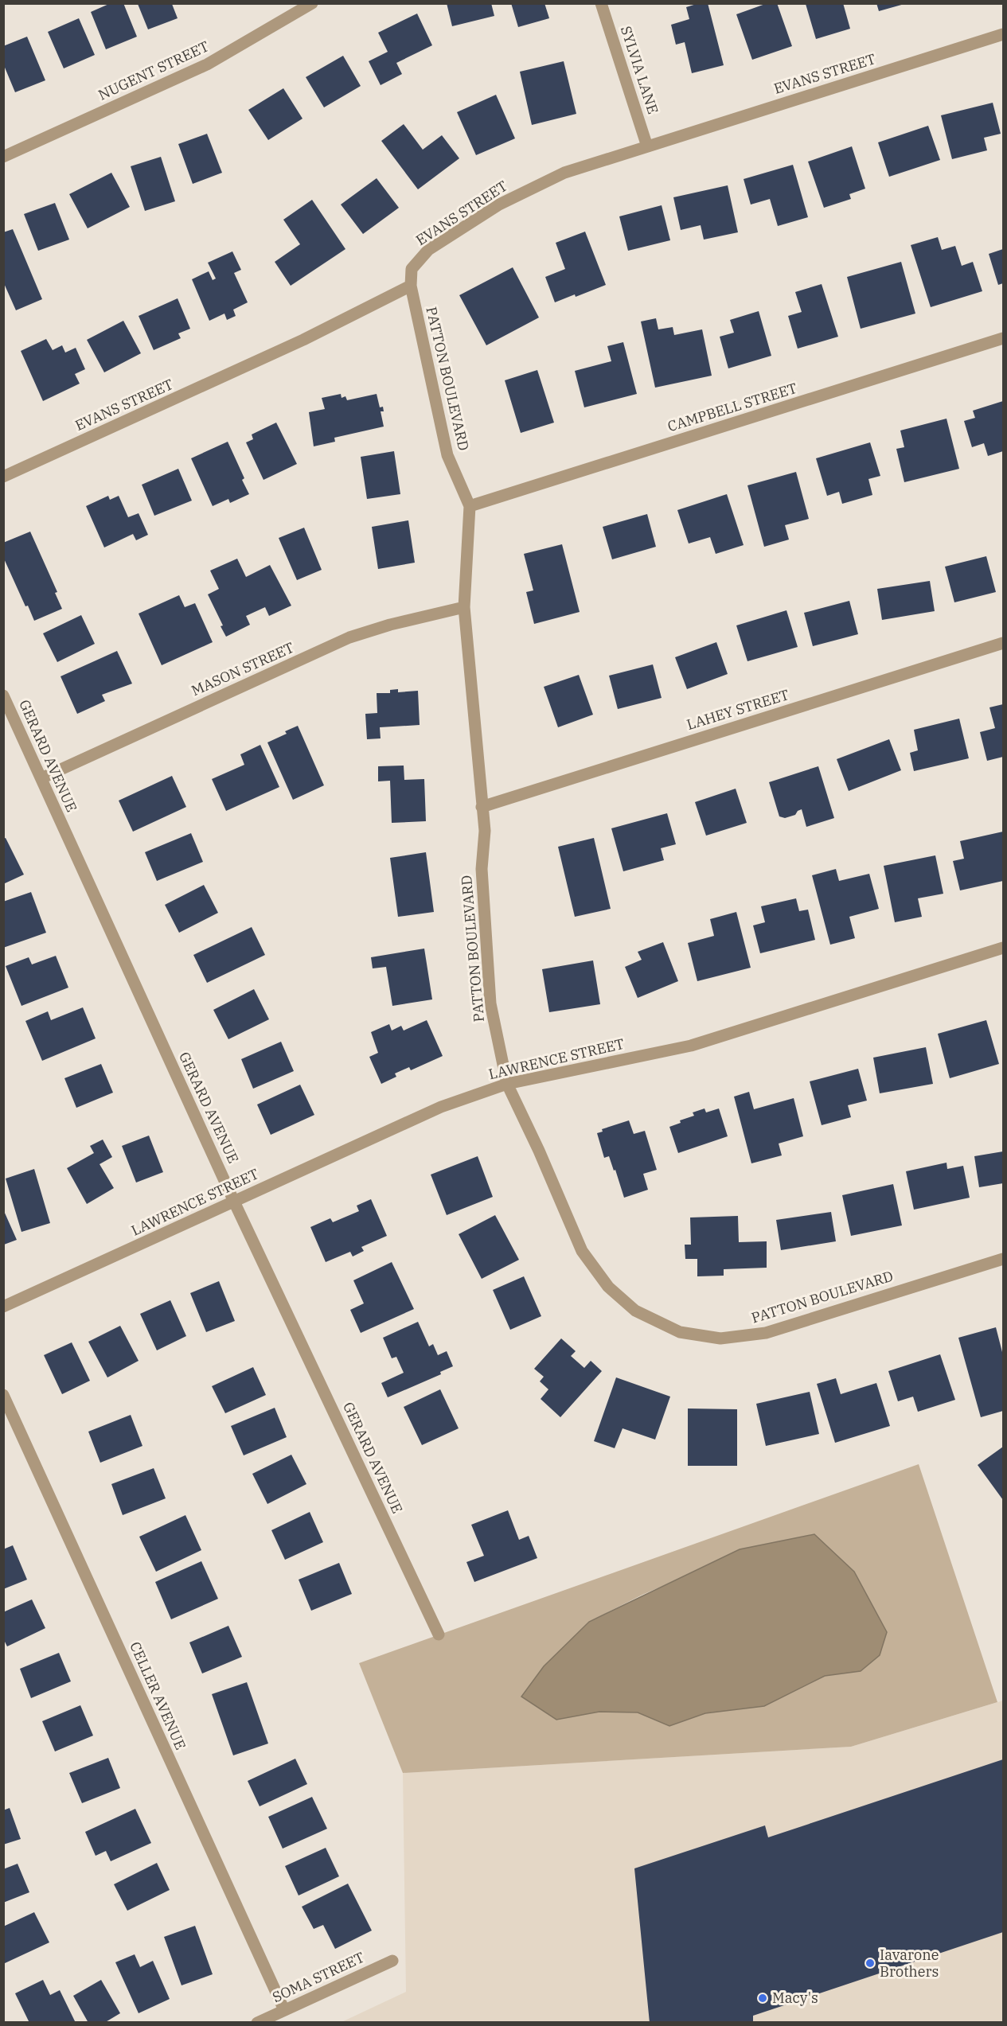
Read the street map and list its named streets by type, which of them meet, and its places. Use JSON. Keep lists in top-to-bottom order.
{
  "streets": {
    "street": [
      "SYLVIA LANE",
      "NUGENT STREET",
      "EVANS STREET",
      "PATTON BOULEVARD",
      "CAMPBELL STREET",
      "MASON STREET",
      "LAHEY STREET",
      "GERARD AVENUE",
      "LAWRENCE STREET",
      "CELLER AVENUE",
      "SOMA STREET"
    ]
  },
  "crossings": [
    ["SYLVIA LANE", "EVANS STREET"],
    ["EVANS STREET", "PATTON BOULEVARD"],
    ["PATTON BOULEVARD", "CAMPBELL STREET"],
    ["PATTON BOULEVARD", "MASON STREET"],
    ["PATTON BOULEVARD", "LAHEY STREET"],
    ["PATTON BOULEVARD", "LAWRENCE STREET"],
    ["MASON STREET", "GERARD AVENUE"],
    ["GERARD AVENUE", "LAWRENCE STREET"],
    ["CELLER AVENUE", "SOMA STREET"]
  ],
  "places": ["Iavarone Brothers", "Macy's"]
}
